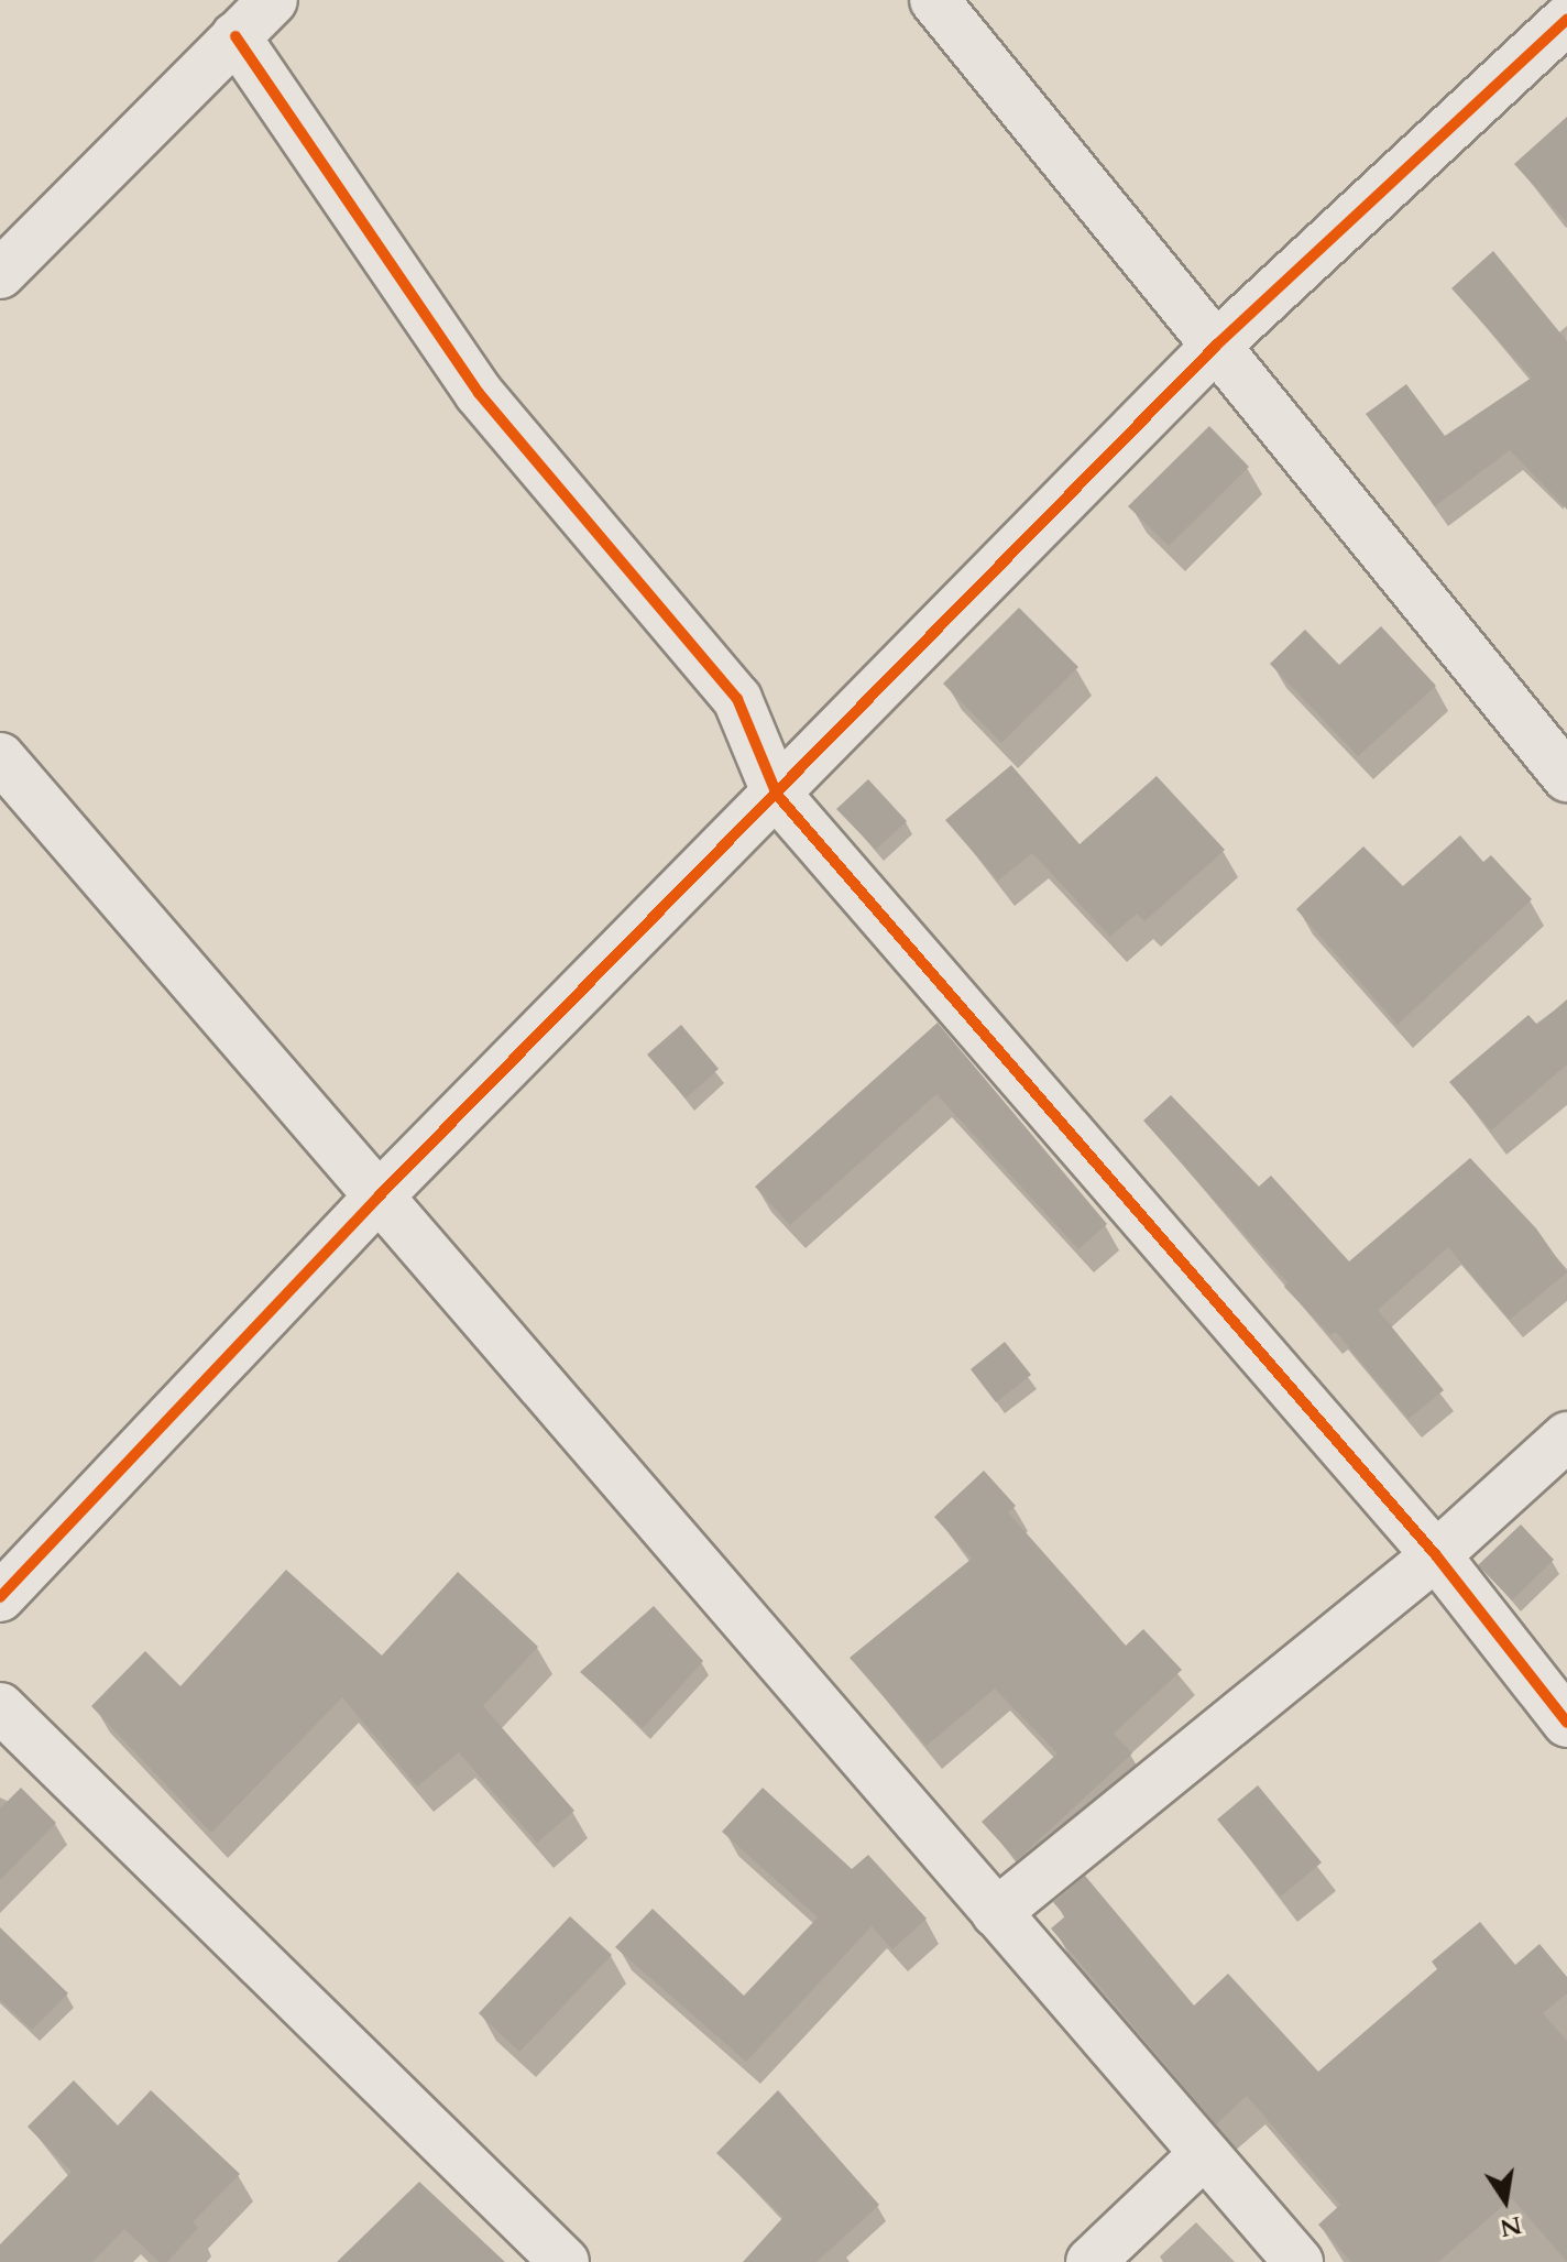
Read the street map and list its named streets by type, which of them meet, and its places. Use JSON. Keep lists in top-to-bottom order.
{
  "north": "bottom"
}
